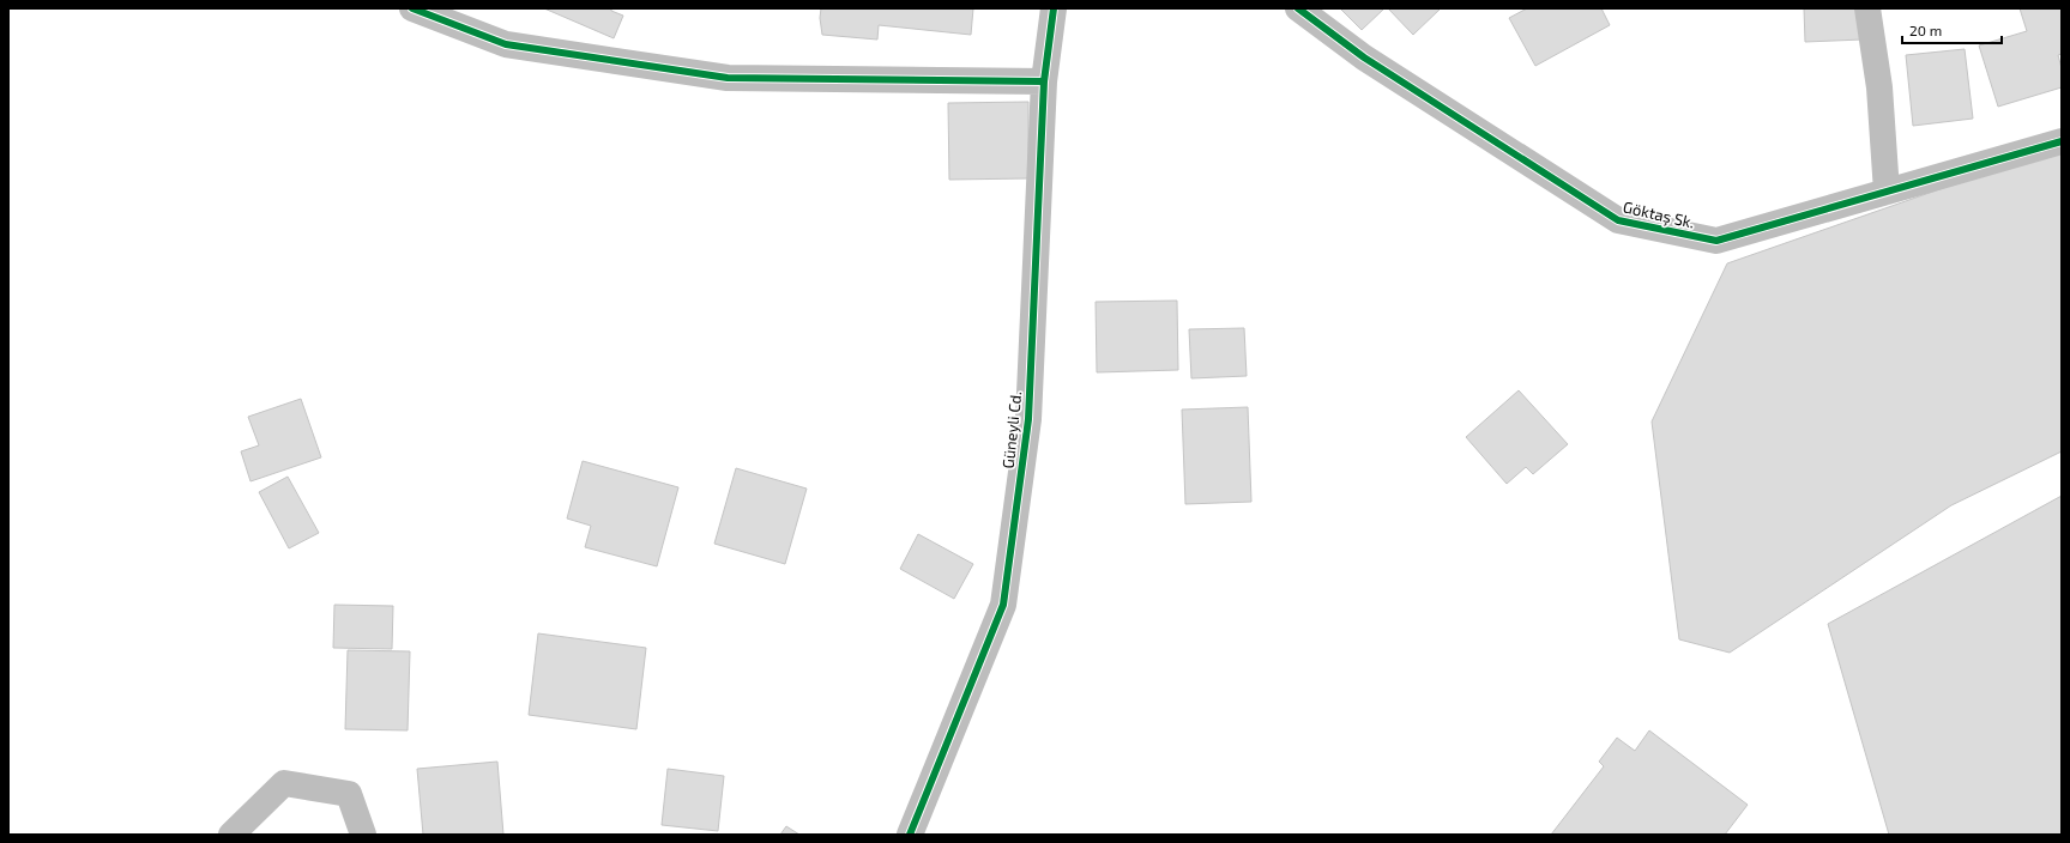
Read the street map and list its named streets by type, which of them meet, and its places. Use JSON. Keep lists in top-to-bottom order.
{
  "streets": {
    "street": ["Göktaş Sk.", "Güneyli Cd."]
  },
  "scale_bar": "20 m"
}
